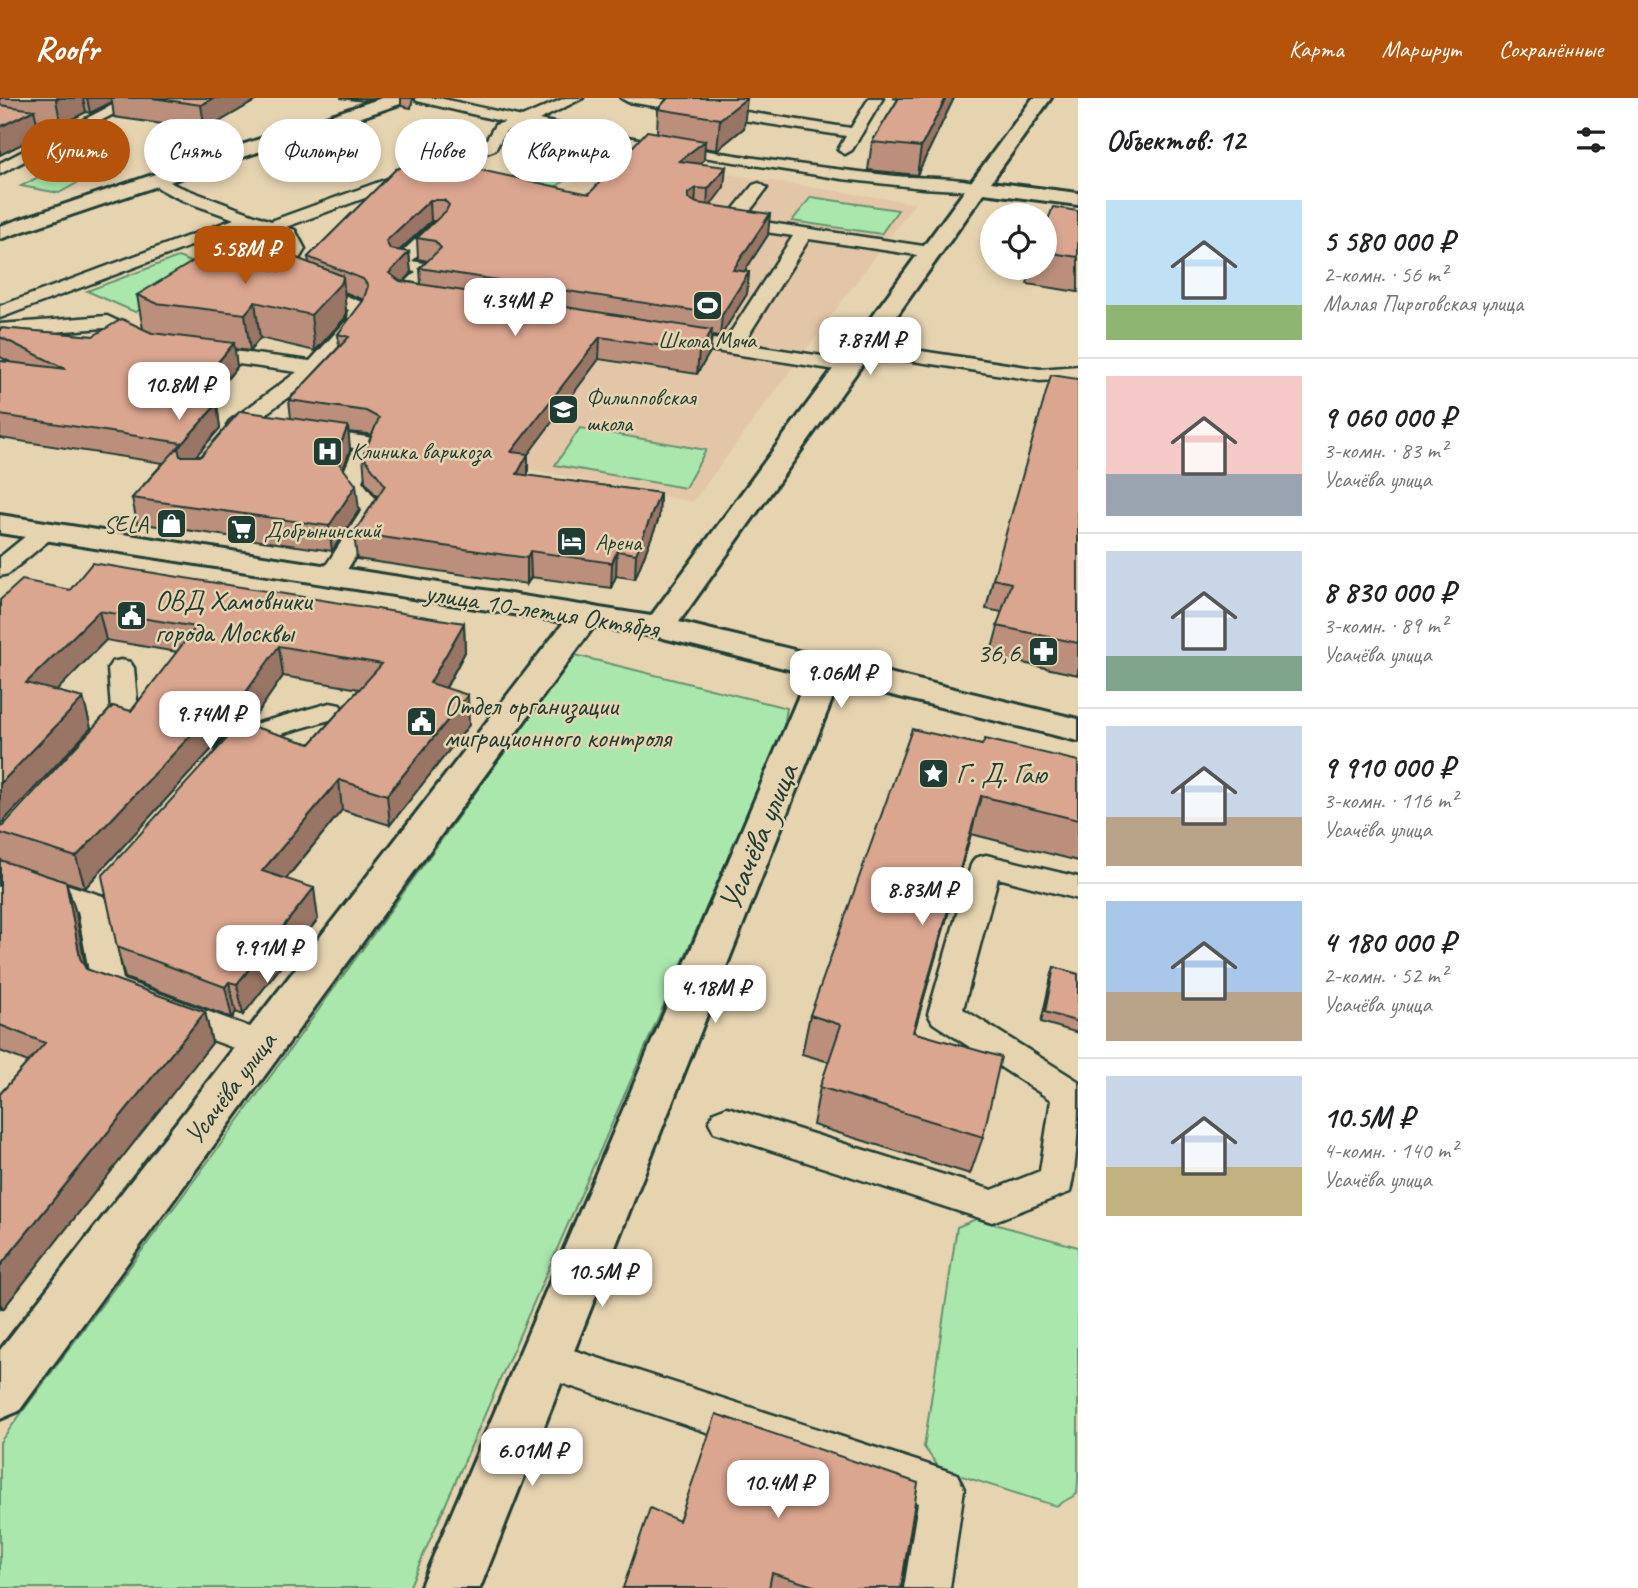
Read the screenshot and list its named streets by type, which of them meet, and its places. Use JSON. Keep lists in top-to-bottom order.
{
  "streets": {
    "street": ["улица 10-летия Октября", "Усачёва улица"]
  },
  "crossings": [
    ["улица 10-летия Октября", "Усачёва улица"]
  ],
  "places": {
    "sports": ["Школа Мяча"],
    "school or university": ["Филипповская школа"],
    "hospital": ["Клиника варикоза"],
    "shop": ["SELA"],
    "supermarket": ["Добрынинский"],
    "hotel": ["Арена"],
    "public building": ["ОВД Хамовники города Москвы", "Отдел организации миграционного контроля"],
    "pharmacy": ["36,6"],
    "place": ["Г. Д. Гаю"]
  },
  "page": {
    "header": "Roofr",
    "nav": ["Карта", "Маршрут", "Сохранённые"],
    "heading": "Объектов: 12",
    "chip": [
      "Купить",
      "Снять",
      "Фильтры",
      "Новое",
      "Квартира"
    ],
    "list": [
      {
        "name": "5 580 000 ₽",
        "note": "2-комн. · 56 m² · Малая Пироговская улица"
      },
      {
        "name": "9 060 000 ₽",
        "note": "3-комн. · 83 m² · Усачёва улица"
      },
      {
        "name": "8 830 000 ₽",
        "note": "3-комн. · 89 m² · Усачёва улица"
      },
      {
        "name": "9 910 000 ₽",
        "note": "3-комн. · 116 m² · Усачёва улица"
      },
      {
        "name": "4 180 000 ₽",
        "note": "2-комн. · 52 m² · Усачёва улица"
      },
      {
        "name": "10.5M ₽",
        "note": "4-комн. · 140 m² · Усачёва улица"
      }
    ],
    "price": [
      "5.58M ₽",
      "4.34M ₽",
      "7.87M ₽",
      "10.8M ₽",
      "9.06M ₽",
      "9.74M ₽",
      "8.83M ₽",
      "9.91M ₽",
      "4.18M ₽",
      "10.5M ₽",
      "6.01M ₽",
      "10.4M ₽"
    ]
  }
}
